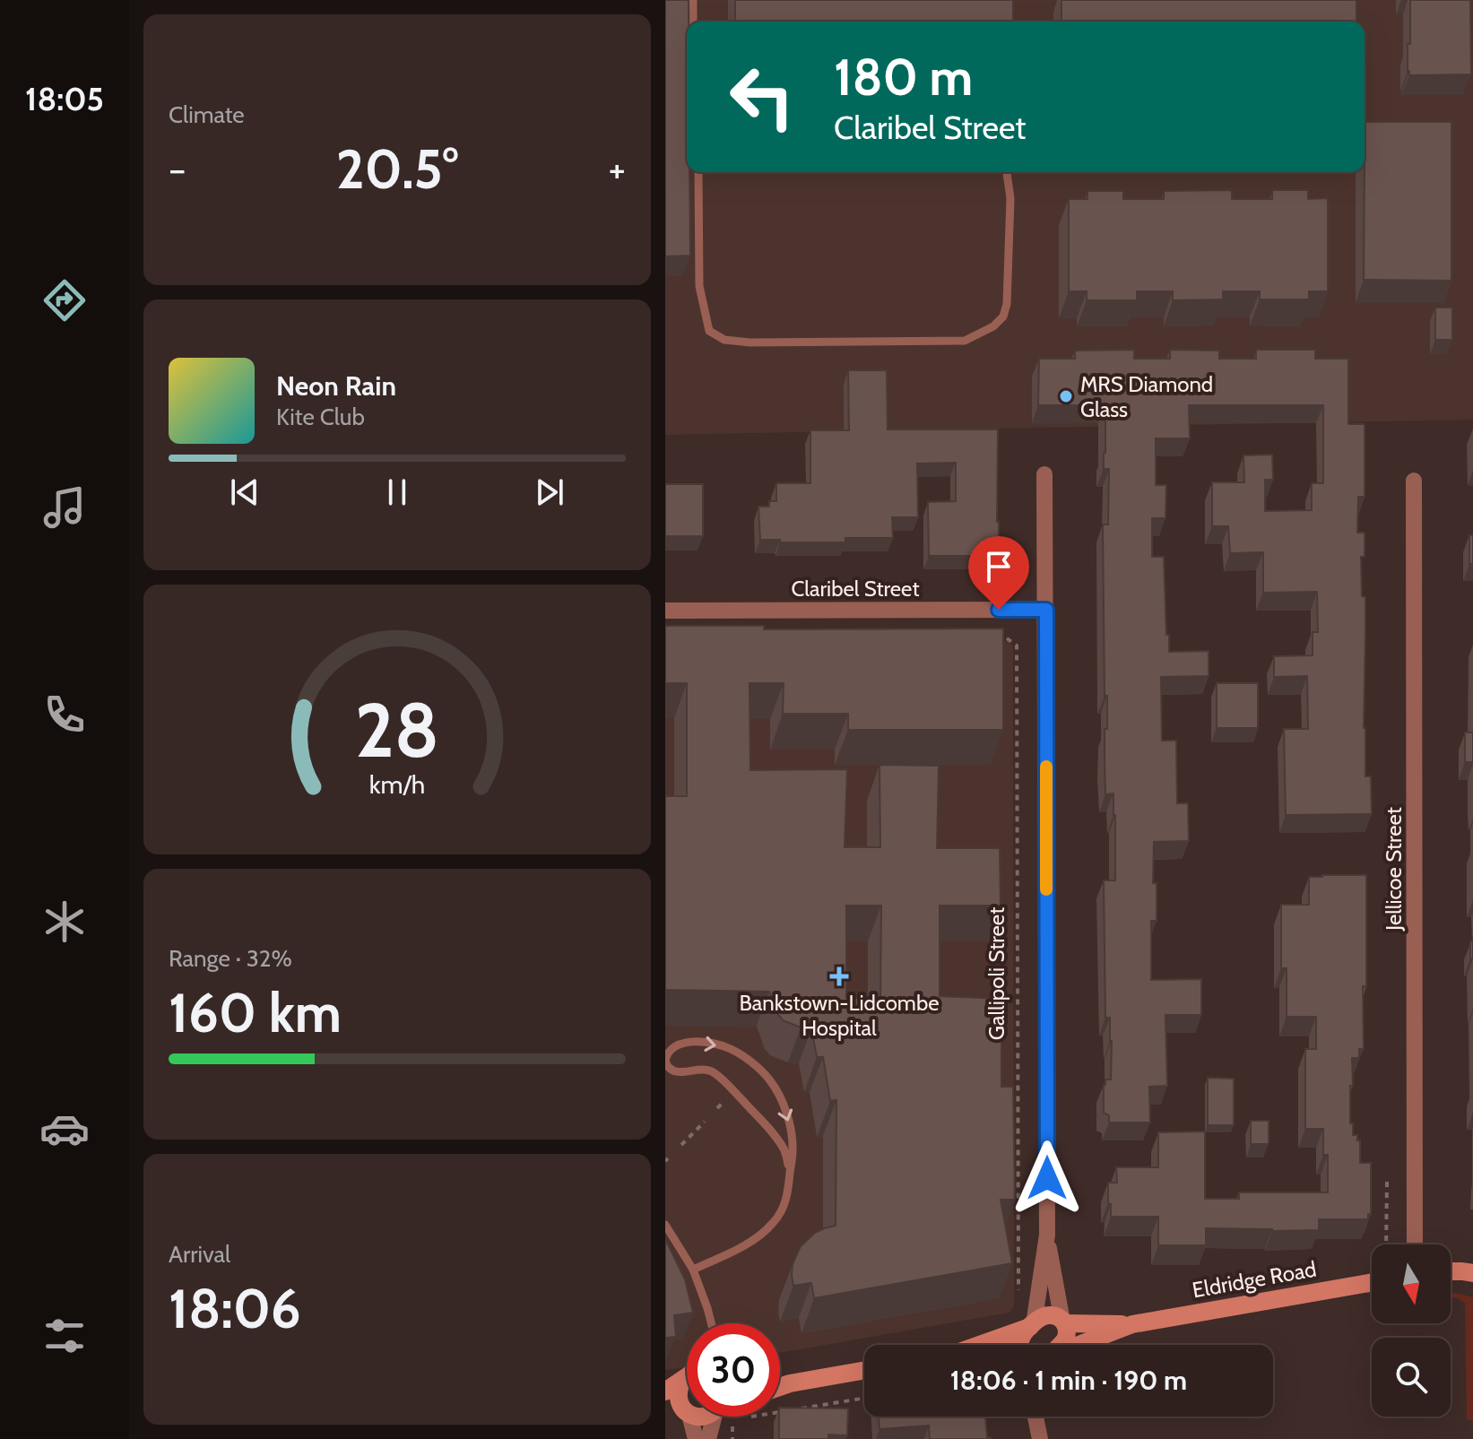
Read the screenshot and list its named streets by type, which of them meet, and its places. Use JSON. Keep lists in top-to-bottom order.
{
  "streets": {
    "street": ["Claribel Street", "Jellicoe Street", "Eldridge Road"],
    "path": ["Gallipoli Street"]
  },
  "places": {
    "other": ["MRS Diamond Glass"],
    "health": ["Bankstown-Lidcombe Hospital"]
  },
  "north": "bottom",
  "page": {
    "tabs": "18:05",
    "tile": [
      "Climate",
      ["Range · 32%", "160 km"],
      ["Arrival", "18:06"]
    ],
    "turn": ["180 m", "Claribel Street"],
    "heat": ["−", "20.5°", "+"],
    "song": ["Neon Rain", "Kite Club"],
    "limit": "30",
    "trip": "18:06 · 1 min · 190 m",
    "gauge": ["28", "km/h"]
  }
}
